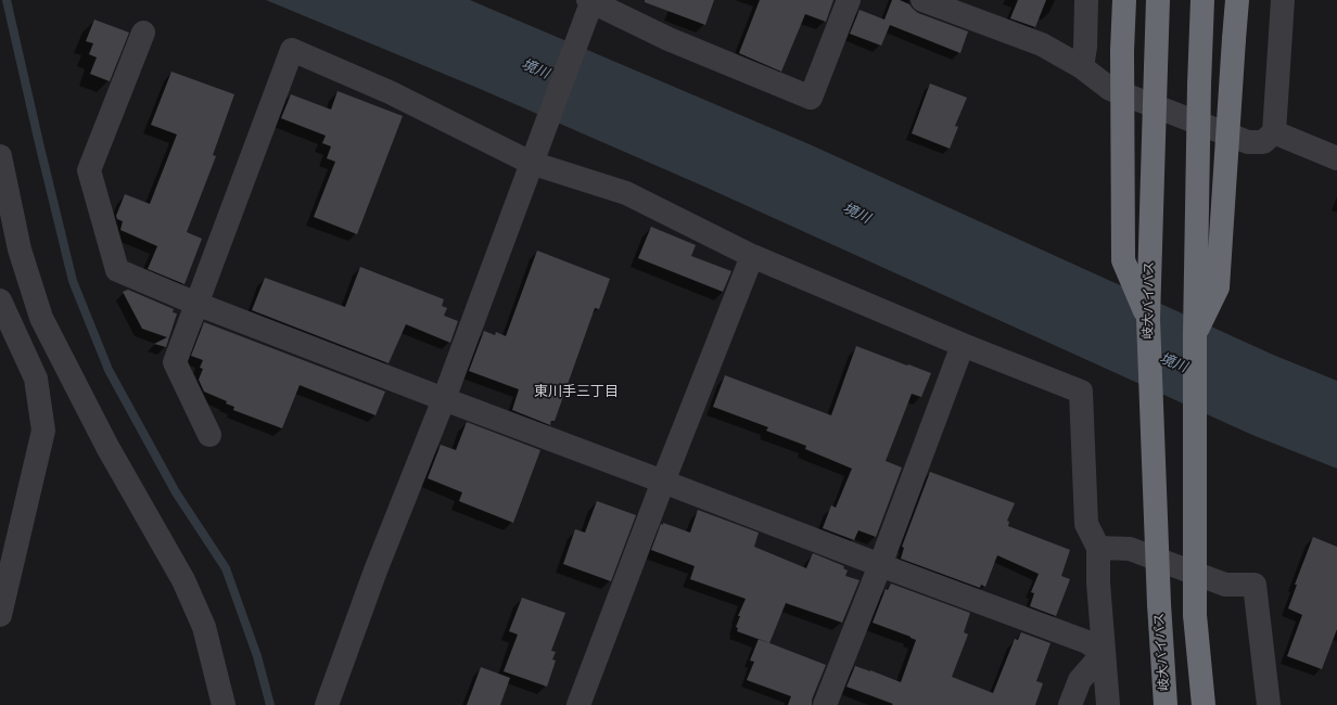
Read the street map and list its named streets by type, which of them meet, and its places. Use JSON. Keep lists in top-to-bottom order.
{
  "streets": {
    "highway": ["岐大バイパス"]
  },
  "districts": ["東川手三丁目"],
  "water": ["境川"]
}
